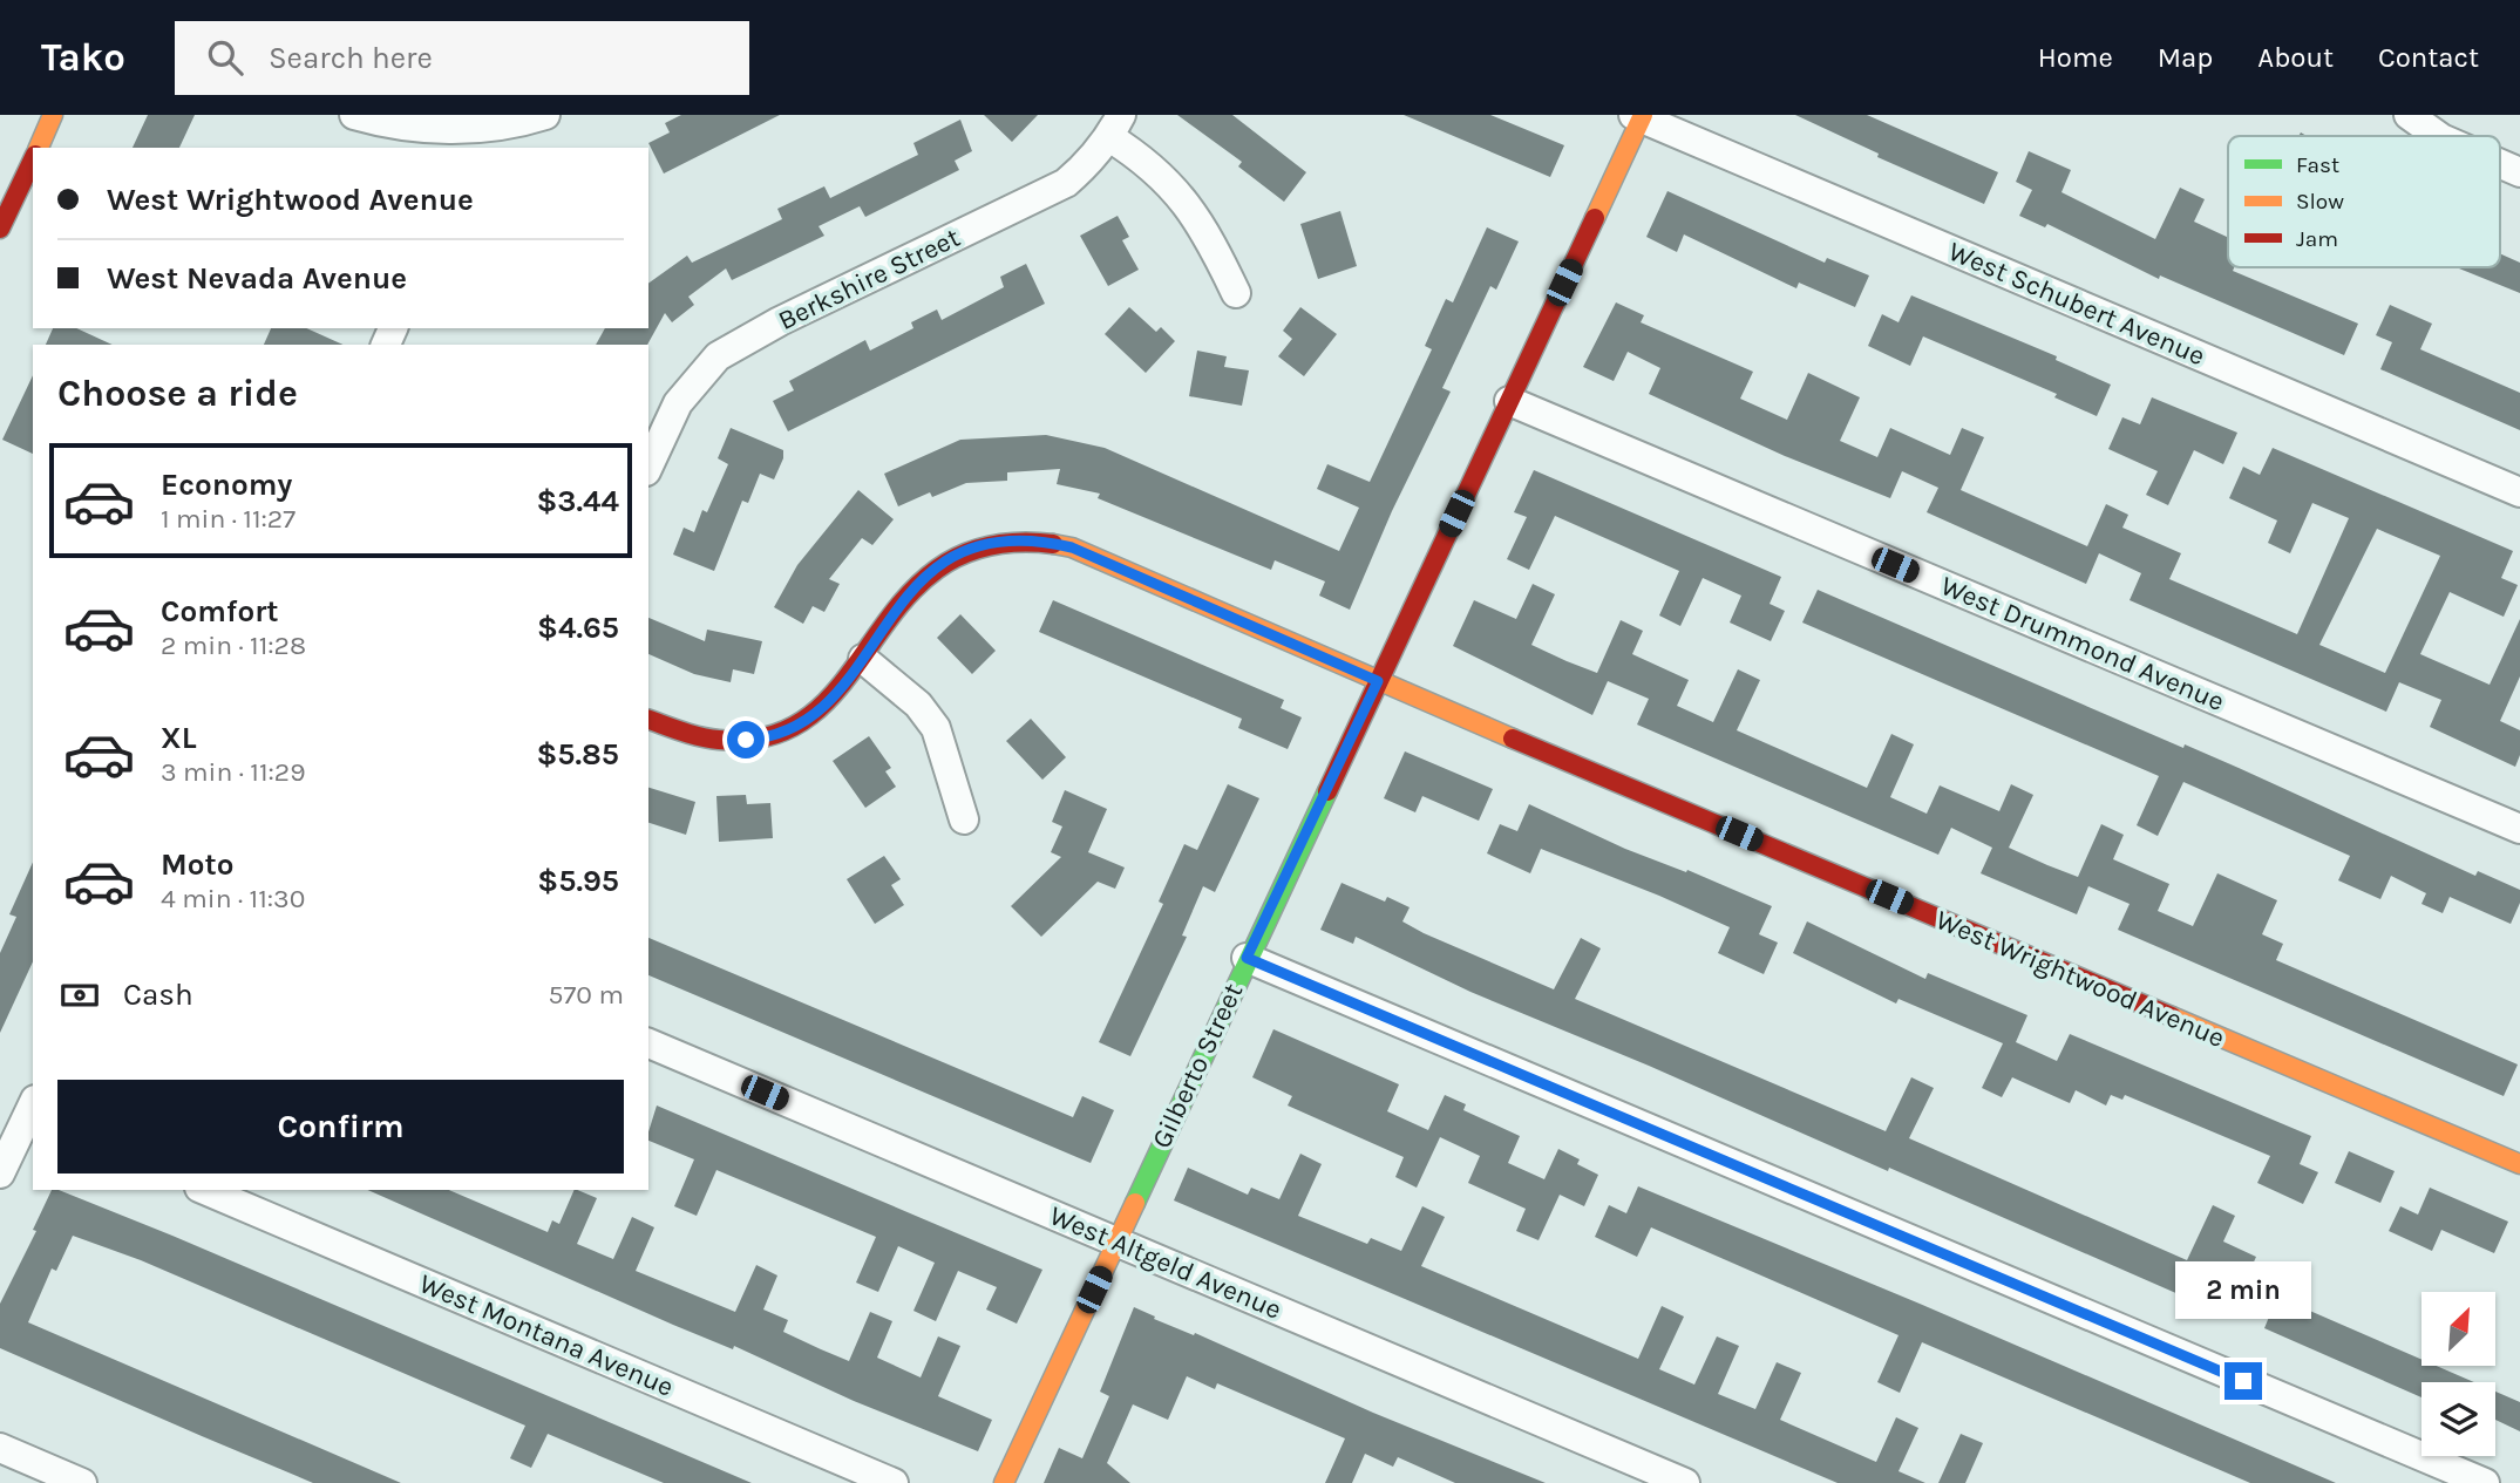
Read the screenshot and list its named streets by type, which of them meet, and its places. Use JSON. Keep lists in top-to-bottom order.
{
  "streets": {
    "street": [
      "Berkshire Street",
      "West Schubert Avenue",
      "West Drummond Avenue",
      "West Wrightwood Avenue",
      "Gilberto Street",
      "West Altgeld Avenue",
      "West Montana Avenue"
    ]
  },
  "crossings": [
    ["West Schubert Avenue", "Gilberto Street"],
    ["West Drummond Avenue", "Gilberto Street"],
    ["West Wrightwood Avenue", "Gilberto Street"],
    ["Gilberto Street", "West Altgeld Avenue"]
  ],
  "legend": ["Fast", "Slow", "Jam"],
  "north": "top right",
  "page": {
    "header": "Tako",
    "search": "Search here",
    "nav": [
      "Home",
      "Map",
      "About",
      "Contact"
    ],
    "banner": ["West Wrightwood Avenue", "West Nevada Avenue"],
    "heading": "Choose a ride",
    "list": [
      {
        "name": "Economy",
        "note": "1 min · 11:27",
        "value": "$3.44"
      },
      {
        "name": "Comfort",
        "note": "2 min · 11:28",
        "value": "$4.65"
      },
      {
        "name": "XL",
        "note": "3 min · 11:29",
        "value": "$5.85"
      },
      {
        "name": "Moto",
        "note": "4 min · 11:30",
        "value": "$5.95"
      }
    ],
    "pay": ["Cash", "570 m"],
    "buttons": "Confirm",
    "bubble": "2 min"
  }
}
